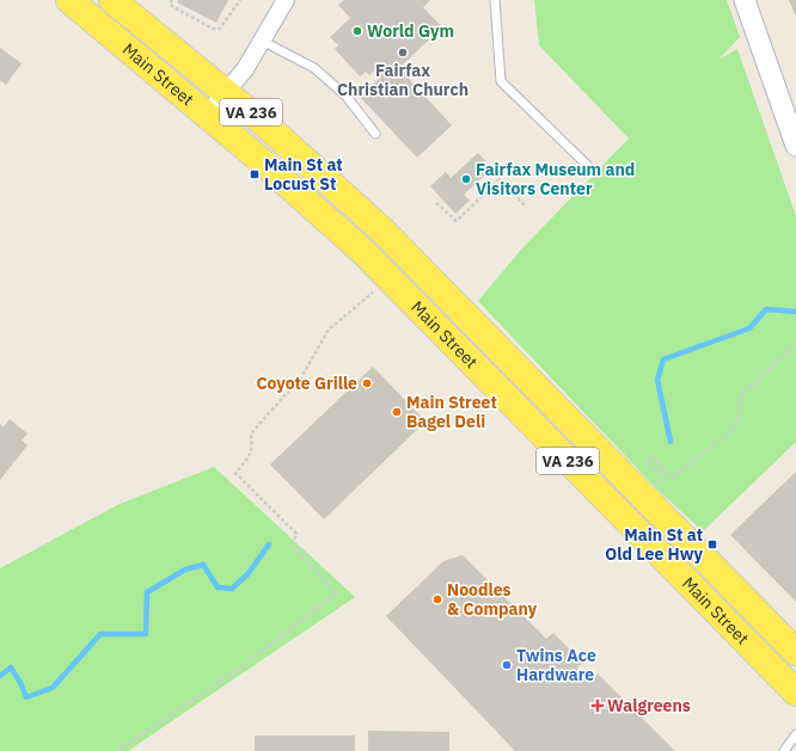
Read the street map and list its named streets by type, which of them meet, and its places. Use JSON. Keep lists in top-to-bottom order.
{
  "streets": {
    "main road": ["Main Street", "VA 236"]
  },
  "places": {
    "other": [
      "World Gym",
      "Fairfax Christian Church",
      "Fairfax Museum and Visitors Center",
      "Coyote Grille",
      "Main Street Bagel Deli",
      "Noodles & Company",
      "Twins Ace Hardware"
    ],
    "transit": ["Main St at Locust St", "Main St at Old Lee Hwy"],
    "health": ["Walgreens"]
  }
}
